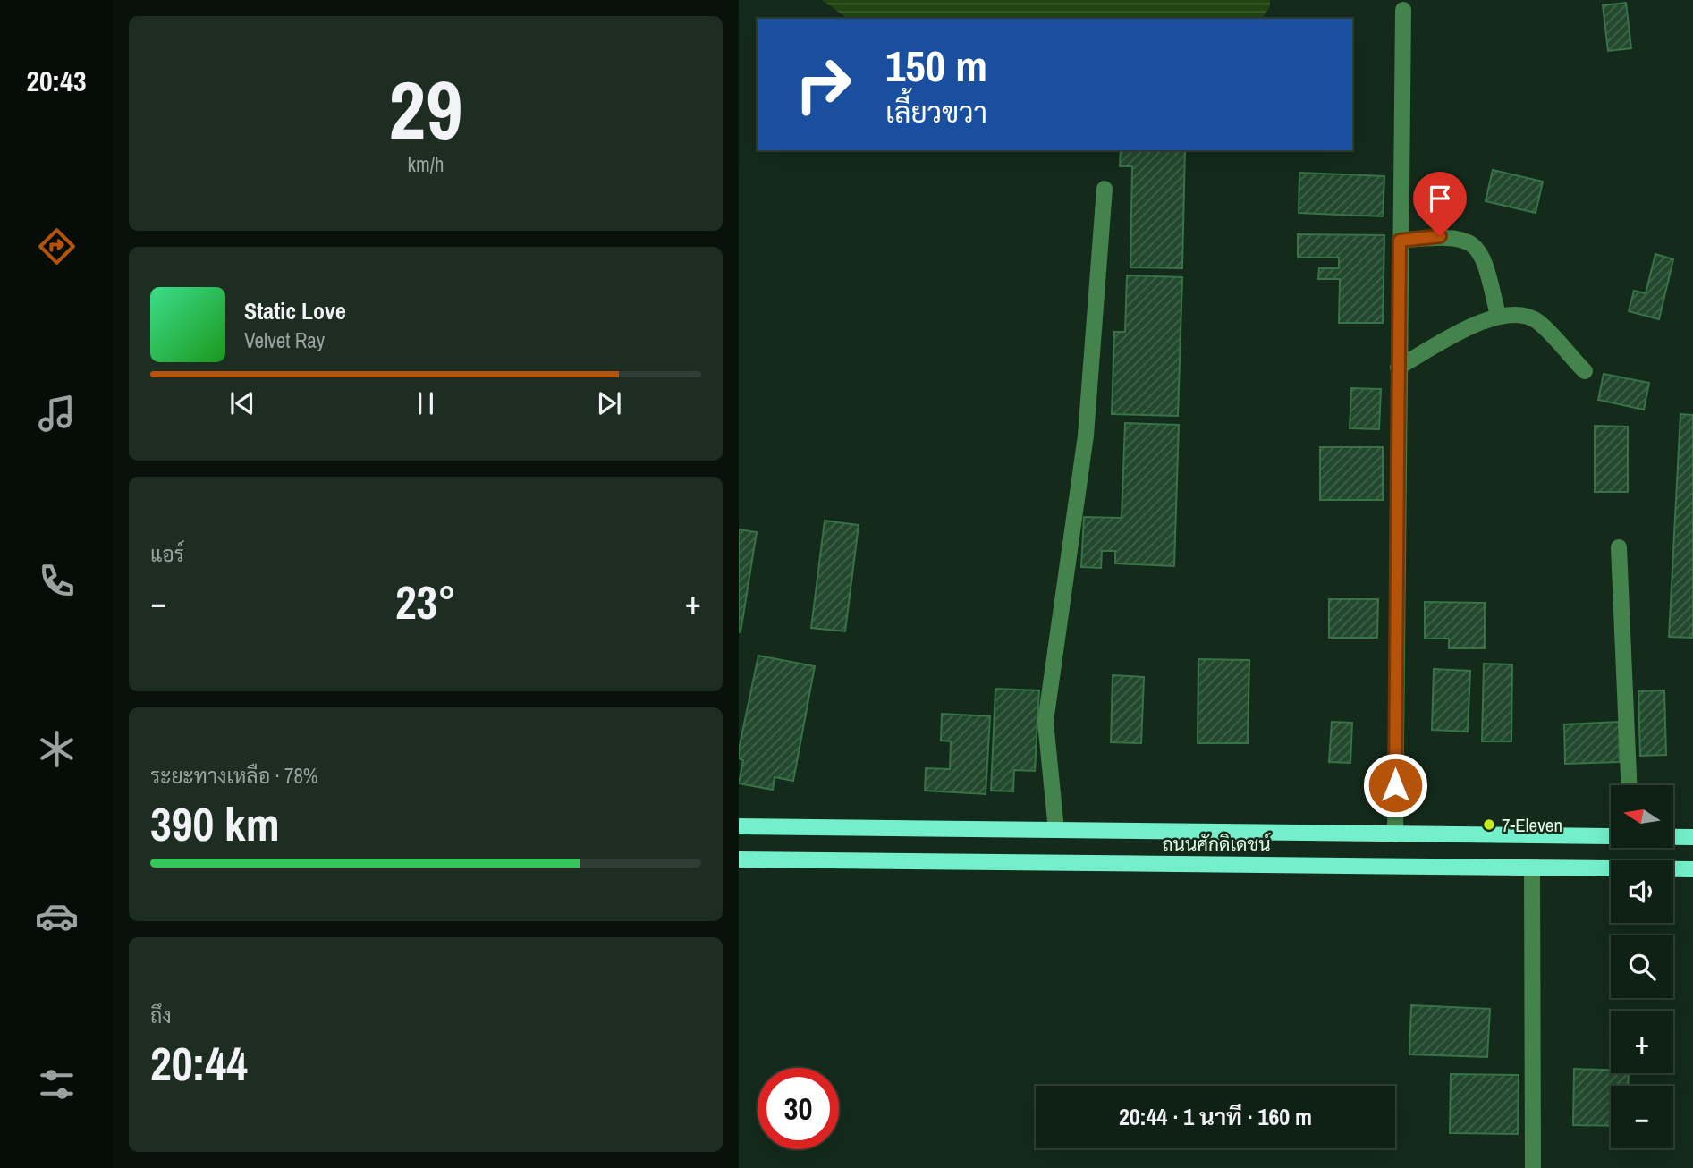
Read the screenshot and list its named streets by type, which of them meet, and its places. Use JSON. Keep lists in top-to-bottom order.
{
  "streets": {
    "main road": ["ถนนศักดิเดชน์"]
  },
  "places": ["7-Eleven"],
  "north": "left",
  "page": {
    "tabs": "20:43",
    "tile": [
      ["29", "km/h"],
      "แอร์",
      ["ระยะทางเหลือ · 78%", "390 km"],
      ["ถึง", "20:44"]
    ],
    "turn": ["150 m", "เลี้ยวขวา"],
    "song": ["Static Love", "Velvet Ray"],
    "heat": ["−", "23°", "+"],
    "map_buttons": ["+", "−"],
    "limit": "30",
    "trip": "20:44 · 1 นาที · 160 m"
  }
}
